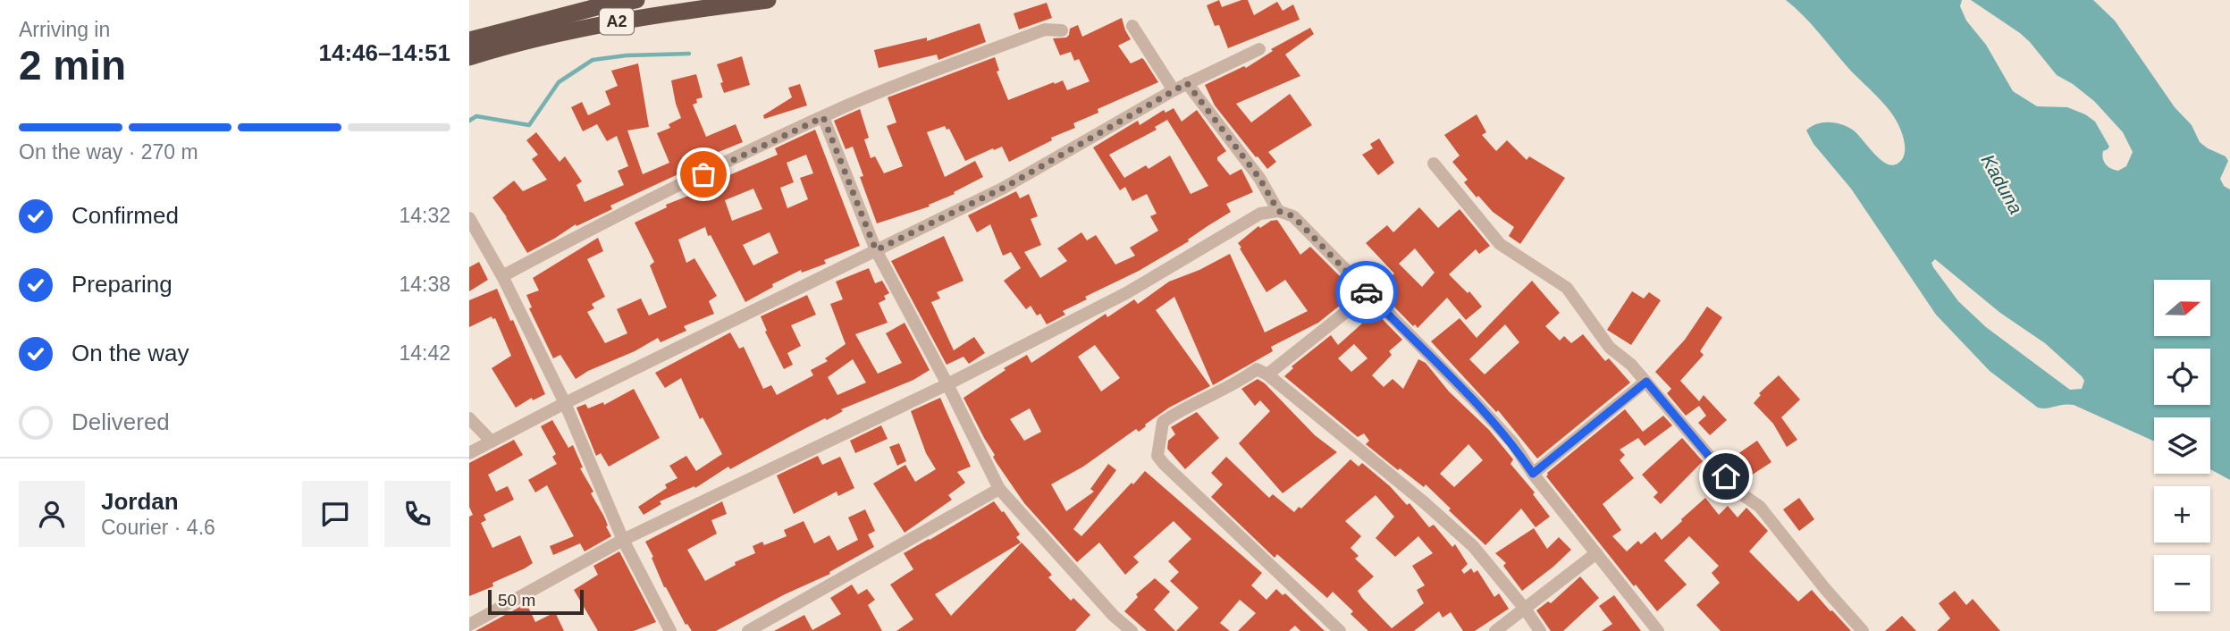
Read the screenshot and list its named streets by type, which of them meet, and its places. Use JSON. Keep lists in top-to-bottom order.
{
  "streets": {
    "highway": ["A2"]
  },
  "water": ["Kaduna"],
  "scale_bar": "50 m",
  "north": "right",
  "page": {
    "heading": ["2 min", "Arriving in", "14:46–14:51"],
    "panel": ["Jordan", "Courier · 4.6"],
    "bar": "On the way · 270 m",
    "list": [
      ["Confirmed", "14:32"],
      ["Preparing", "14:38"],
      ["On the way", "14:42"],
      "Delivered"
    ],
    "map_buttons": ["+", "−"],
    "scale": "50 m"
  }
}
